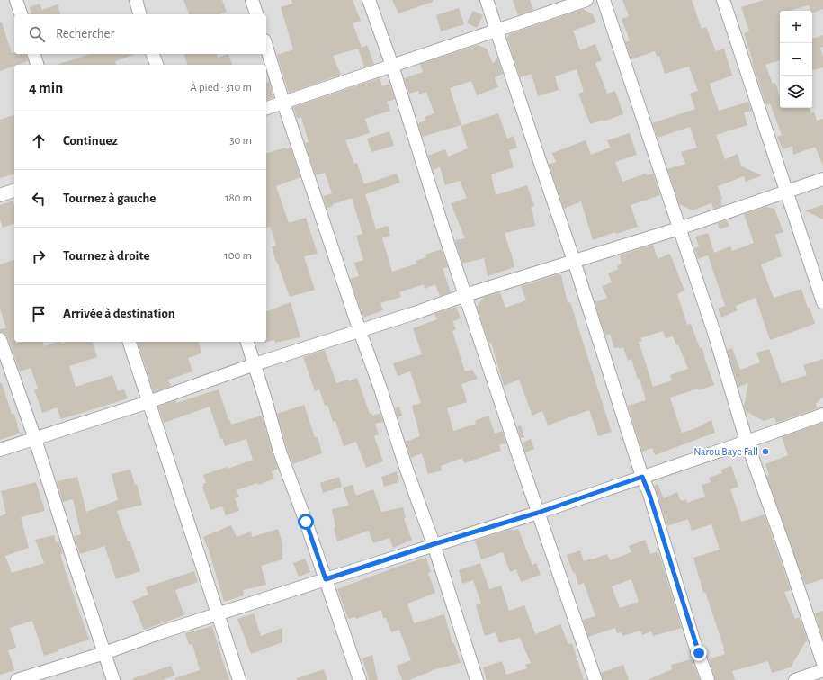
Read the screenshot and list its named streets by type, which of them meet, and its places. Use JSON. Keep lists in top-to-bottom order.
{
  "places": ["Narou Baye Fall"],
  "page": {
    "map_buttons": ["+", "−"],
    "search": "Rechercher",
    "heading": ["4 min", "À pied · 310 m"],
    "list": [
      ["Continuez", "30 m"],
      ["Tournez à gauche", "180 m"],
      ["Tournez à droite", "100 m"],
      "Arrivée à destination"
    ]
  }
}
